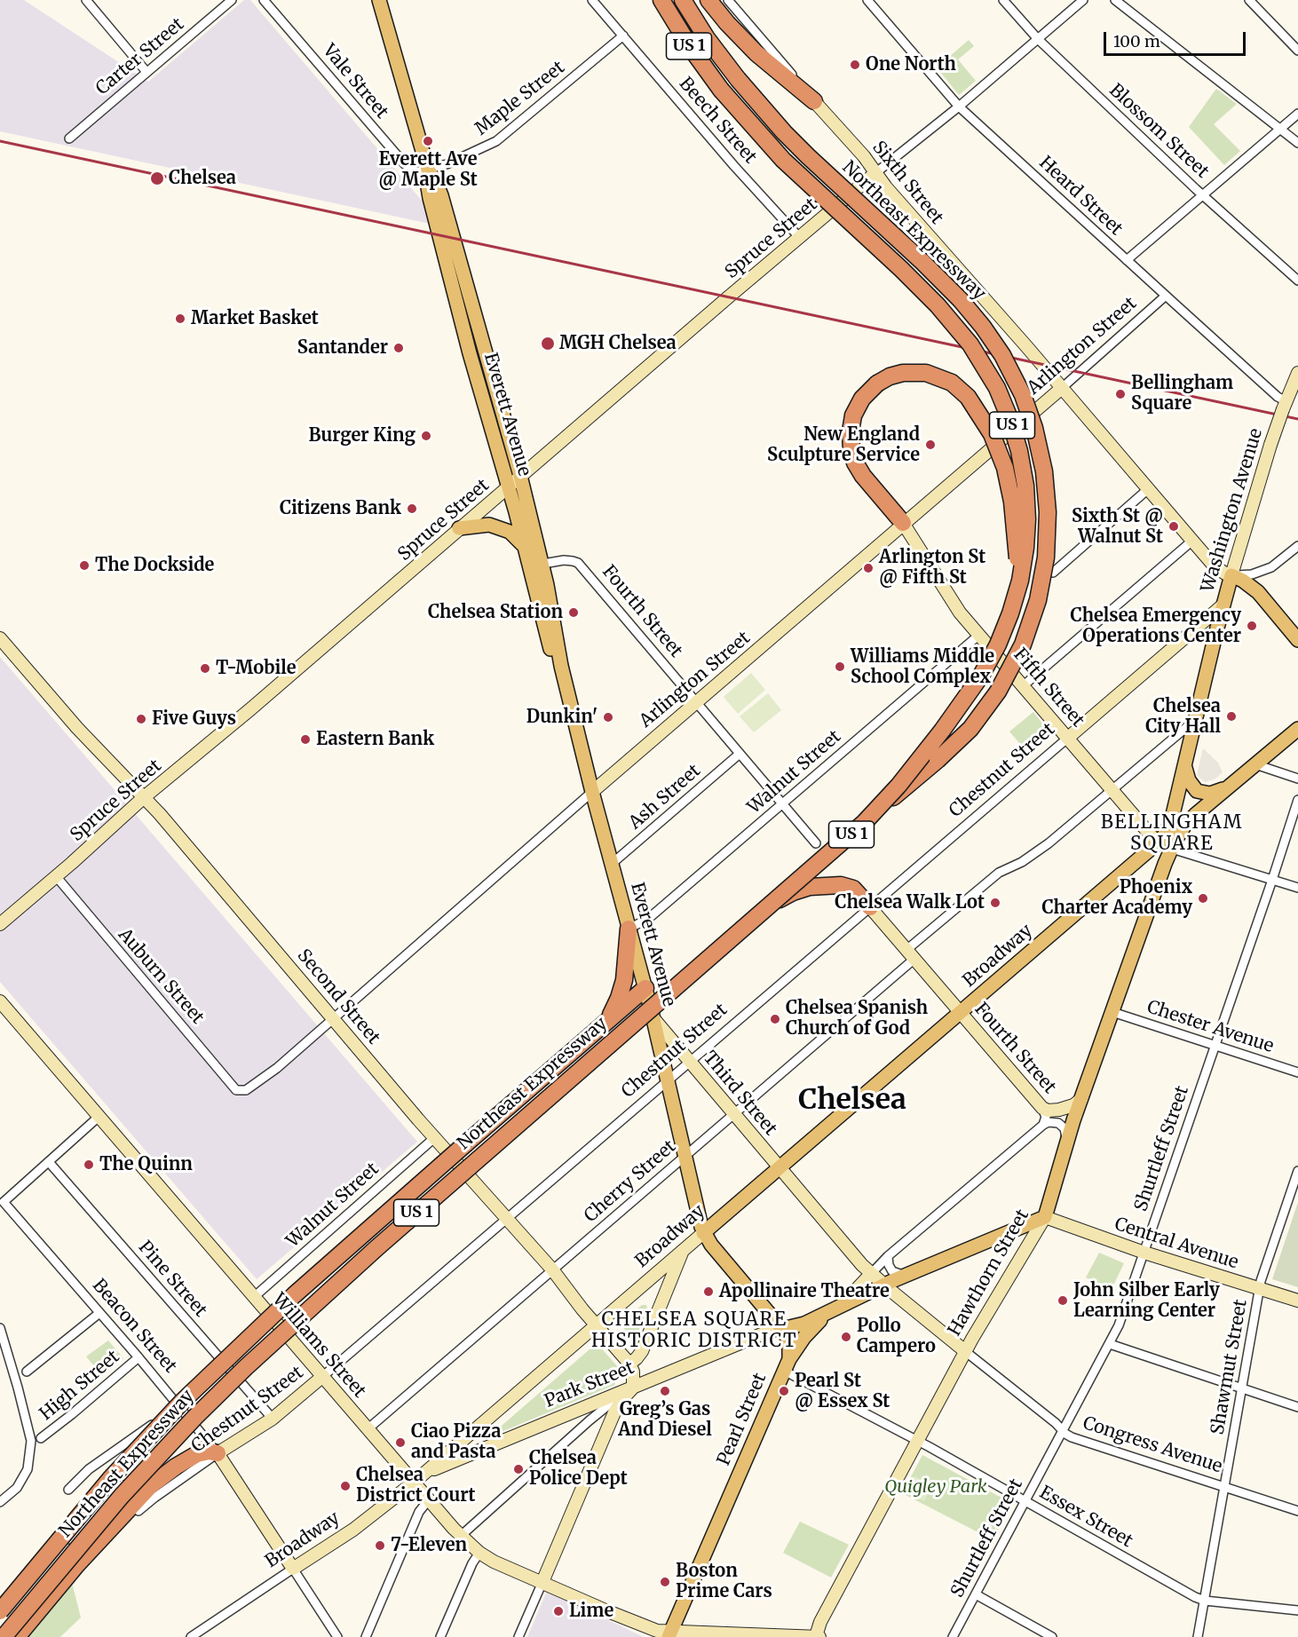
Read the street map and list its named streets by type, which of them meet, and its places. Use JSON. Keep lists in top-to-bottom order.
{
  "streets": {
    "highway": ["US 1", "Northeast Expressway"],
    "main road": [
      "Everett Avenue",
      "Washington Avenue",
      "Broadway",
      "Hawthorn Street",
      "Park Street",
      "Pearl Street"
    ],
    "street": [
      "Carter Street",
      "Vale Street",
      "Maple Street",
      "Beech Street",
      "Blossom Street",
      "Sixth Street",
      "Heard Street",
      "Spruce Street",
      "Arlington Street",
      "Fourth Street",
      "Fifth Street",
      "Chestnut Street",
      "Walnut Street",
      "Ash Street",
      "Auburn Street",
      "Second Street",
      "Chester Avenue",
      "Third Street",
      "Shurtleff Street",
      "Cherry Street",
      "Central Avenue",
      "Pine Street",
      "Beacon Street",
      "Williams Street",
      "Shawmut Street",
      "High Street",
      "Congress Avenue",
      "Essex Street"
    ]
  },
  "crossings": [
    ["Vale Street", "Maple Street"],
    ["Vale Street", "Everett Avenue"],
    ["Maple Street", "Beech Street"],
    ["Maple Street", "Everett Avenue"],
    ["Beech Street", "Spruce Street"],
    ["Blossom Street", "Spruce Street"],
    ["Sixth Street", "Spruce Street"],
    ["Sixth Street", "Arlington Street"],
    ["Sixth Street", "Washington Avenue"],
    ["Heard Street", "Spruce Street"],
    ["Heard Street", "Arlington Street"],
    ["Heard Street", "Washington Avenue"],
    ["Spruce Street", "Everett Avenue"],
    ["Spruce Street", "Auburn Street"],
    ["Spruce Street", "Second Street"],
    ["Arlington Street", "Everett Avenue"],
    ["Arlington Street", "Fourth Street"],
    ["Arlington Street", "Fifth Street"],
    ["Arlington Street", "Auburn Street"],
    ["Arlington Street", "Second Street"],
    ["Everett Avenue", "Fourth Street"],
    ["Everett Avenue", "Chestnut Street"],
    ["Everett Avenue", "Walnut Street"],
    ["Everett Avenue", "Ash Street"],
    ["Everett Avenue", "Broadway"],
    ["Everett Avenue", "Third Street"],
    ["Everett Avenue", "Cherry Street"],
    ["Washington Avenue", "Fifth Street"],
    ["Washington Avenue", "Chestnut Street"],
    ["Washington Avenue", "Broadway"],
    ["Fourth Street", "Chestnut Street"],
    ["Fourth Street", "Walnut Street"],
    ["Fourth Street", "Ash Street"],
    ["Fourth Street", "Broadway"],
    ["Fourth Street", "Cherry Street"],
    ["Fourth Street", "Hawthorn Street"],
    ["Fifth Street", "Chestnut Street"],
    ["Fifth Street", "Walnut Street"],
    ["Fifth Street", "Broadway"],
    ["Fifth Street", "Cherry Street"],
    ["Chestnut Street", "Second Street"],
    ["Chestnut Street", "Third Street"],
    ["Chestnut Street", "Pine Street"],
    ["Chestnut Street", "Beacon Street"],
    ["Chestnut Street", "Williams Street"],
    ["Walnut Street", "Second Street"],
    ["Walnut Street", "Williams Street"],
    ["Broadway", "Second Street"],
    ["Broadway", "Third Street"],
    ["Broadway", "Beacon Street"],
    ["Broadway", "Williams Street"],
    ["Broadway", "Park Street"],
    ["Broadway", "Congress Avenue"],
    ["Second Street", "Cherry Street"],
    ["Chester Avenue", "Shurtleff Street"],
    ["Chester Avenue", "Hawthorn Street"],
    ["Third Street", "Cherry Street"],
    ["Third Street", "Congress Avenue"],
    ["Shurtleff Street", "Central Avenue"],
    ["Shurtleff Street", "Congress Avenue"],
    ["Shurtleff Street", "Essex Street"],
    ["Cherry Street", "Williams Street"],
    ["Central Avenue", "Hawthorn Street"],
    ["Central Avenue", "Shawmut Street"],
    ["Central Avenue", "Park Street"],
    ["Hawthorn Street", "Williams Street"],
    ["Hawthorn Street", "Park Street"],
    ["Hawthorn Street", "Congress Avenue"],
    ["Hawthorn Street", "Essex Street"],
    ["Pine Street", "Beacon Street"],
    ["Beacon Street", "High Street"],
    ["Williams Street", "Park Street"],
    ["Williams Street", "Pearl Street"],
    ["Shawmut Street", "Congress Avenue"],
    ["Shawmut Street", "Essex Street"],
    ["Park Street", "Pearl Street"],
    ["Park Street", "Congress Avenue"],
    ["Pearl Street", "Congress Avenue"],
    ["Pearl Street", "Essex Street"]
  ],
  "districts": ["BELLINGHAM SQUARE", "Chelsea", "CHELSEA SQUARE HISTORIC DISTRICT"],
  "parks": ["Quigley Park"],
  "places": [
    "One North",
    "Everett Ave @ Maple St",
    "Chelsea",
    "Market Basket",
    "MGH Chelsea",
    "Santander",
    "Bellingham Square",
    "Burger King",
    "New England Sculpture Service",
    "Citizens Bank",
    "Sixth St @ Walnut St",
    "The Dockside",
    "Arlington St @ Fifth St",
    "Chelsea Station",
    "Chelsea Emergency Operations Center",
    "Williams Middle School Complex",
    "T-Mobile",
    "Chelsea City Hall",
    "Dunkin'",
    "Five Guys",
    "Eastern Bank",
    "Phoenix Charter Academy",
    "Chelsea Walk Lot",
    "Chelsea Spanish Church of God",
    "The Quinn",
    "Apollinaire Theatre",
    "John Silber Early Learning Center",
    "Pollo Campero",
    "Greg’s Gas And Diesel",
    "Pearl St @ Essex St",
    "Ciao Pizza and Pasta",
    "Chelsea Police Dept",
    "Chelsea District Court",
    "7-Eleven",
    "Boston Prime Cars",
    "Lime"
  ],
  "scale_bar": "100 m"
}
